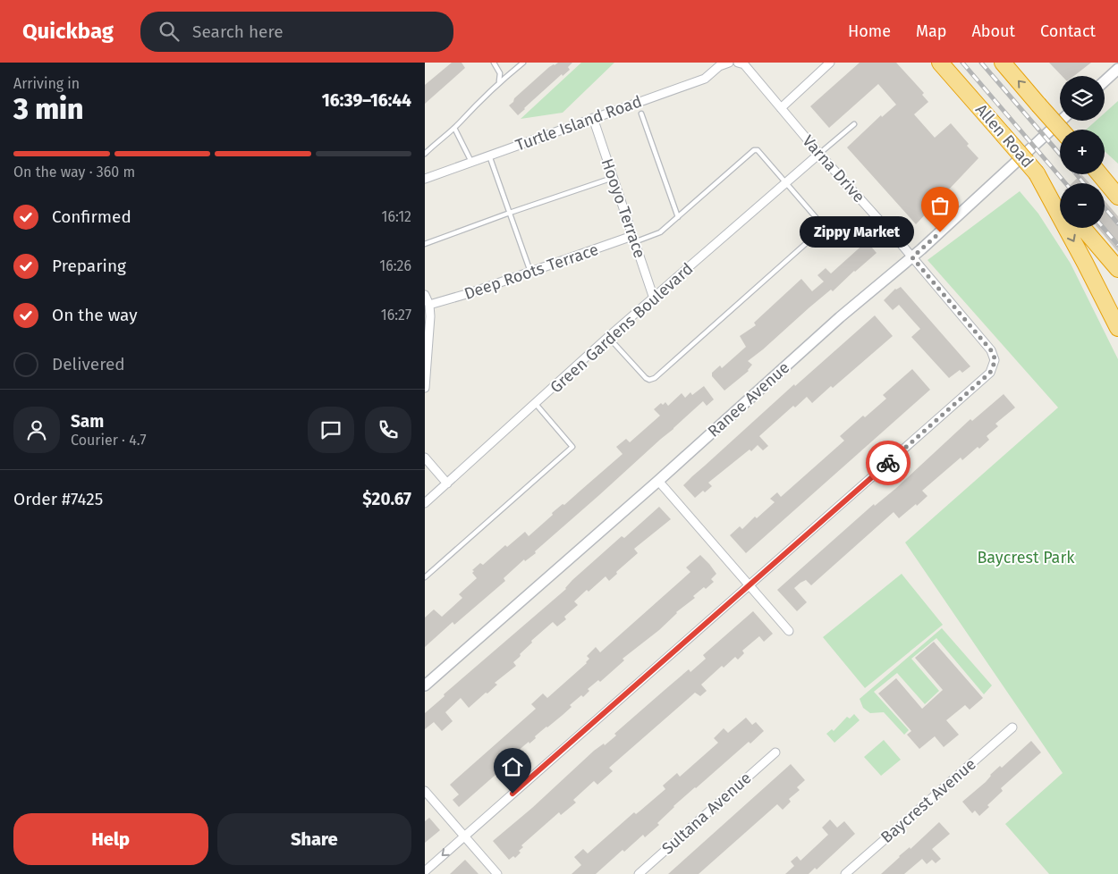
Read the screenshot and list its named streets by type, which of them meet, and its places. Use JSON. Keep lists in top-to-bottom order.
{
  "streets": {
    "highway": ["Allen Road"],
    "street": [
      "Turtle Island Road",
      "Varna Drive",
      "Hooyo Terrace",
      "Deep Roots Terrace",
      "Green Gardens Boulevard",
      "Ranee Avenue",
      "Baycrest Avenue",
      "Sultana Avenue"
    ]
  },
  "crossings": [
    ["Turtle Island Road", "Hooyo Terrace"],
    ["Varna Drive", "Green Gardens Boulevard"],
    ["Varna Drive", "Ranee Avenue"],
    ["Hooyo Terrace", "Deep Roots Terrace"],
    ["Hooyo Terrace", "Green Gardens Boulevard"]
  ],
  "parks": ["Baycrest Park"],
  "places": ["Zippy Market"],
  "page": {
    "header": "Quickbag",
    "search": "Search here",
    "nav": [
      "Home",
      "Map",
      "About",
      "Contact"
    ],
    "heading": ["3 min", "Arriving in", "16:39–16:44"],
    "panel": [
      "Sam",
      "Courier · 4.7",
      "Order #7425",
      "$20.67"
    ],
    "map_buttons": ["+", "−"],
    "bar": "On the way · 360 m",
    "list": [
      ["Confirmed", "16:12"],
      ["Preparing", "16:26"],
      ["On the way", "16:27"],
      "Delivered"
    ],
    "bubble": "Zippy Market",
    "buttons": ["Help", "Share"]
  }
}
